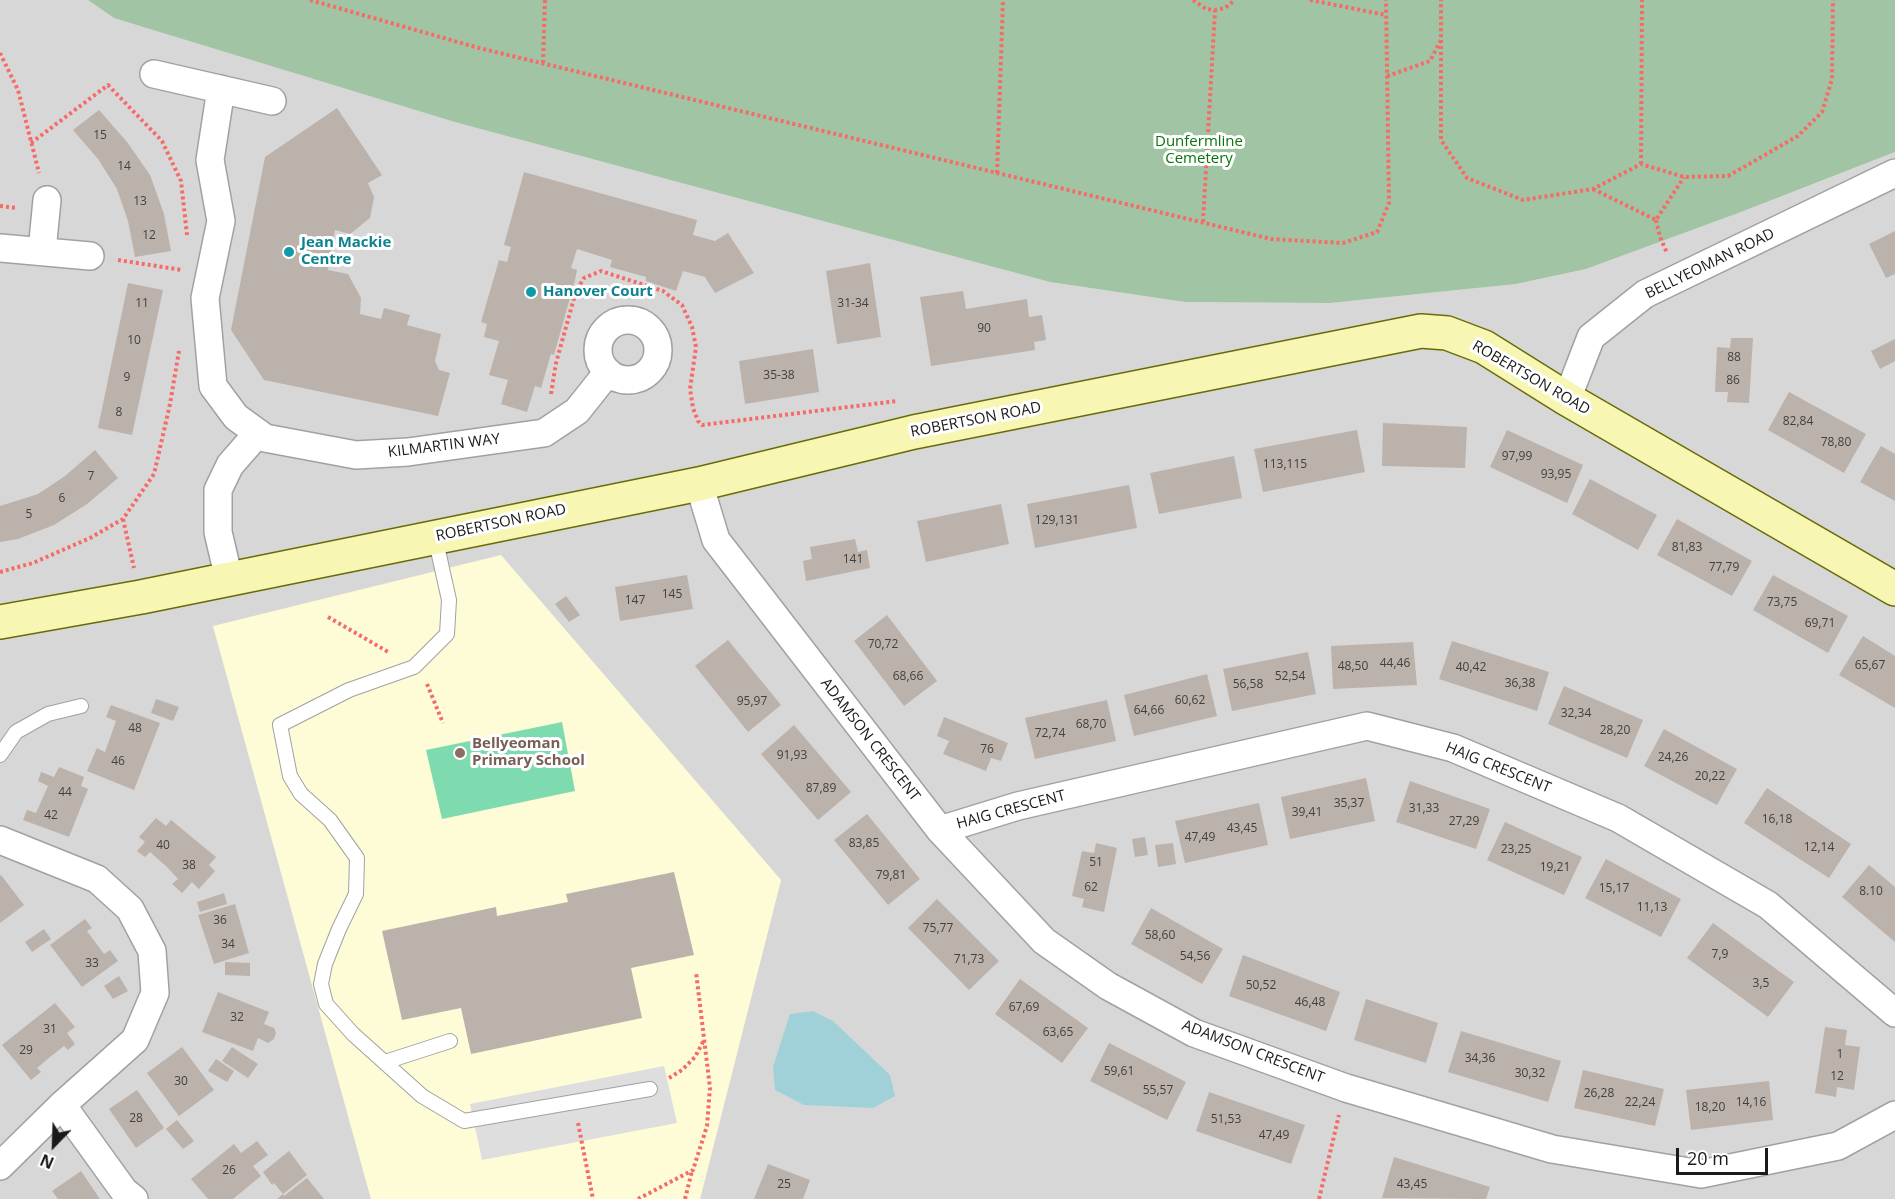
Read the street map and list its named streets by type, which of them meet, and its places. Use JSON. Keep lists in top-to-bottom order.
{
  "streets": {
    "street": [
      "BELLYEOMAN ROAD",
      "ROBERTSON ROAD",
      "KILMARTIN WAY",
      "ADAMSON CRESCENT",
      "HAIG CRESCENT"
    ]
  },
  "crossings": [
    ["BELLYEOMAN ROAD", "ROBERTSON ROAD"],
    ["ROBERTSON ROAD", "ADAMSON CRESCENT"],
    ["ADAMSON CRESCENT", "HAIG CRESCENT"]
  ],
  "parks": ["Dunfermline Cemetery"],
  "places": ["Jean Mackie Centre", "Hanover Court", "Bellyeoman Primary School"],
  "house_numbers": [
    "15",
    "14",
    "13",
    "12",
    "11",
    "31-34",
    "90",
    "10",
    "88",
    "35-38",
    "9",
    "86",
    "8",
    "82,84",
    "78,80",
    "97,99",
    "113,115",
    "93,95",
    "7",
    "6",
    "5",
    "129,131",
    "81,83",
    "141",
    "77,79",
    "145",
    "147",
    "73,75",
    "69,71",
    "70,72",
    "44,46",
    "65,67",
    "48,50",
    "40,42",
    "68,66",
    "52,54",
    "36,38",
    "56,58",
    "60,62",
    "95,97",
    "64,66",
    "32,34",
    "68,70",
    "48",
    "28,20",
    "72,74",
    "76",
    "91,93",
    "24,26",
    "46",
    "20,22",
    "87,89",
    "44",
    "35,37",
    "31,33",
    "39,41",
    "42",
    "16,18",
    "27,29",
    "43,45",
    "47,49",
    "83,85",
    "40",
    "12,14",
    "23,25",
    "51",
    "38",
    "19,21",
    "79,81",
    "62",
    "15,17",
    "8.10",
    "11,13",
    "36",
    "75,77",
    "58,60",
    "34",
    "7,9",
    "54,56",
    "71,73",
    "33",
    "3,5",
    "50,52",
    "46,48",
    "67,69",
    "32",
    "31",
    "63,65",
    "29",
    "1",
    "34,36",
    "59,61",
    "30,32",
    "12",
    "30",
    "55,57",
    "26,28",
    "22,24",
    "14,16",
    "18,20",
    "28",
    "51,53",
    "47,49",
    "26",
    "25",
    "43,45"
  ],
  "scale_bar": "20 m",
  "north": "bottom left"
}
